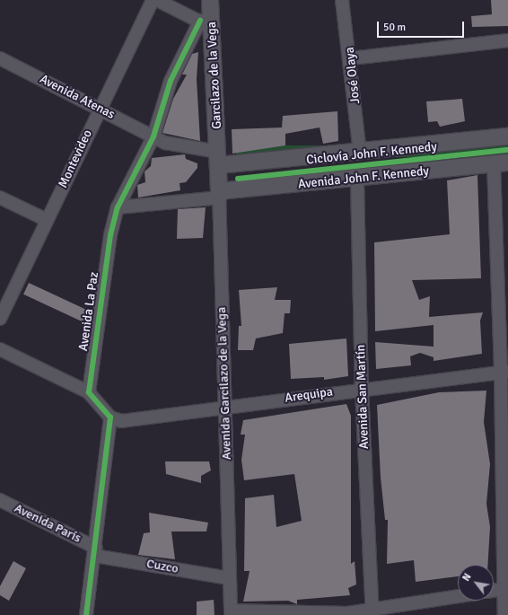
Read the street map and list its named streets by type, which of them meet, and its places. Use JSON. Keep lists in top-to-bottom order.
{
  "streets": {
    "street": [
      "Garcilazo de la Vega",
      "José Olaya",
      "Avenida Atenas",
      "Montevideo",
      "Avenida John F. Kennedy",
      "Avenida La Paz",
      "Avenida Garcilazo de la Vega",
      "Arequipa",
      "Avenida San Martín",
      "Avenida París",
      "Cuzco"
    ],
    "cycle path": ["Ciclovía John F. Kennedy"]
  },
  "crossings": [
    ["Garcilazo de la Vega", "Avenida Atenas"],
    ["Garcilazo de la Vega", "Avenida John F. Kennedy"],
    ["Garcilazo de la Vega", "Avenida La Paz"],
    ["Garcilazo de la Vega", "Avenida Garcilazo de la Vega"],
    ["José Olaya", "Avenida John F. Kennedy"],
    ["Avenida Atenas", "Montevideo"],
    ["Avenida Atenas", "Avenida John F. Kennedy"],
    ["Avenida Atenas", "Avenida La Paz"],
    ["Avenida Atenas", "Avenida Garcilazo de la Vega"],
    ["Avenida John F. Kennedy", "Avenida Garcilazo de la Vega"],
    ["Avenida John F. Kennedy", "Avenida San Martín"],
    ["Avenida Garcilazo de la Vega", "Arequipa"],
    ["Avenida Garcilazo de la Vega", "Cuzco"],
    ["Arequipa", "Avenida San Martín"],
    ["Avenida París", "Cuzco"]
  ],
  "scale_bar": "50 m",
  "north": "top left"
}
